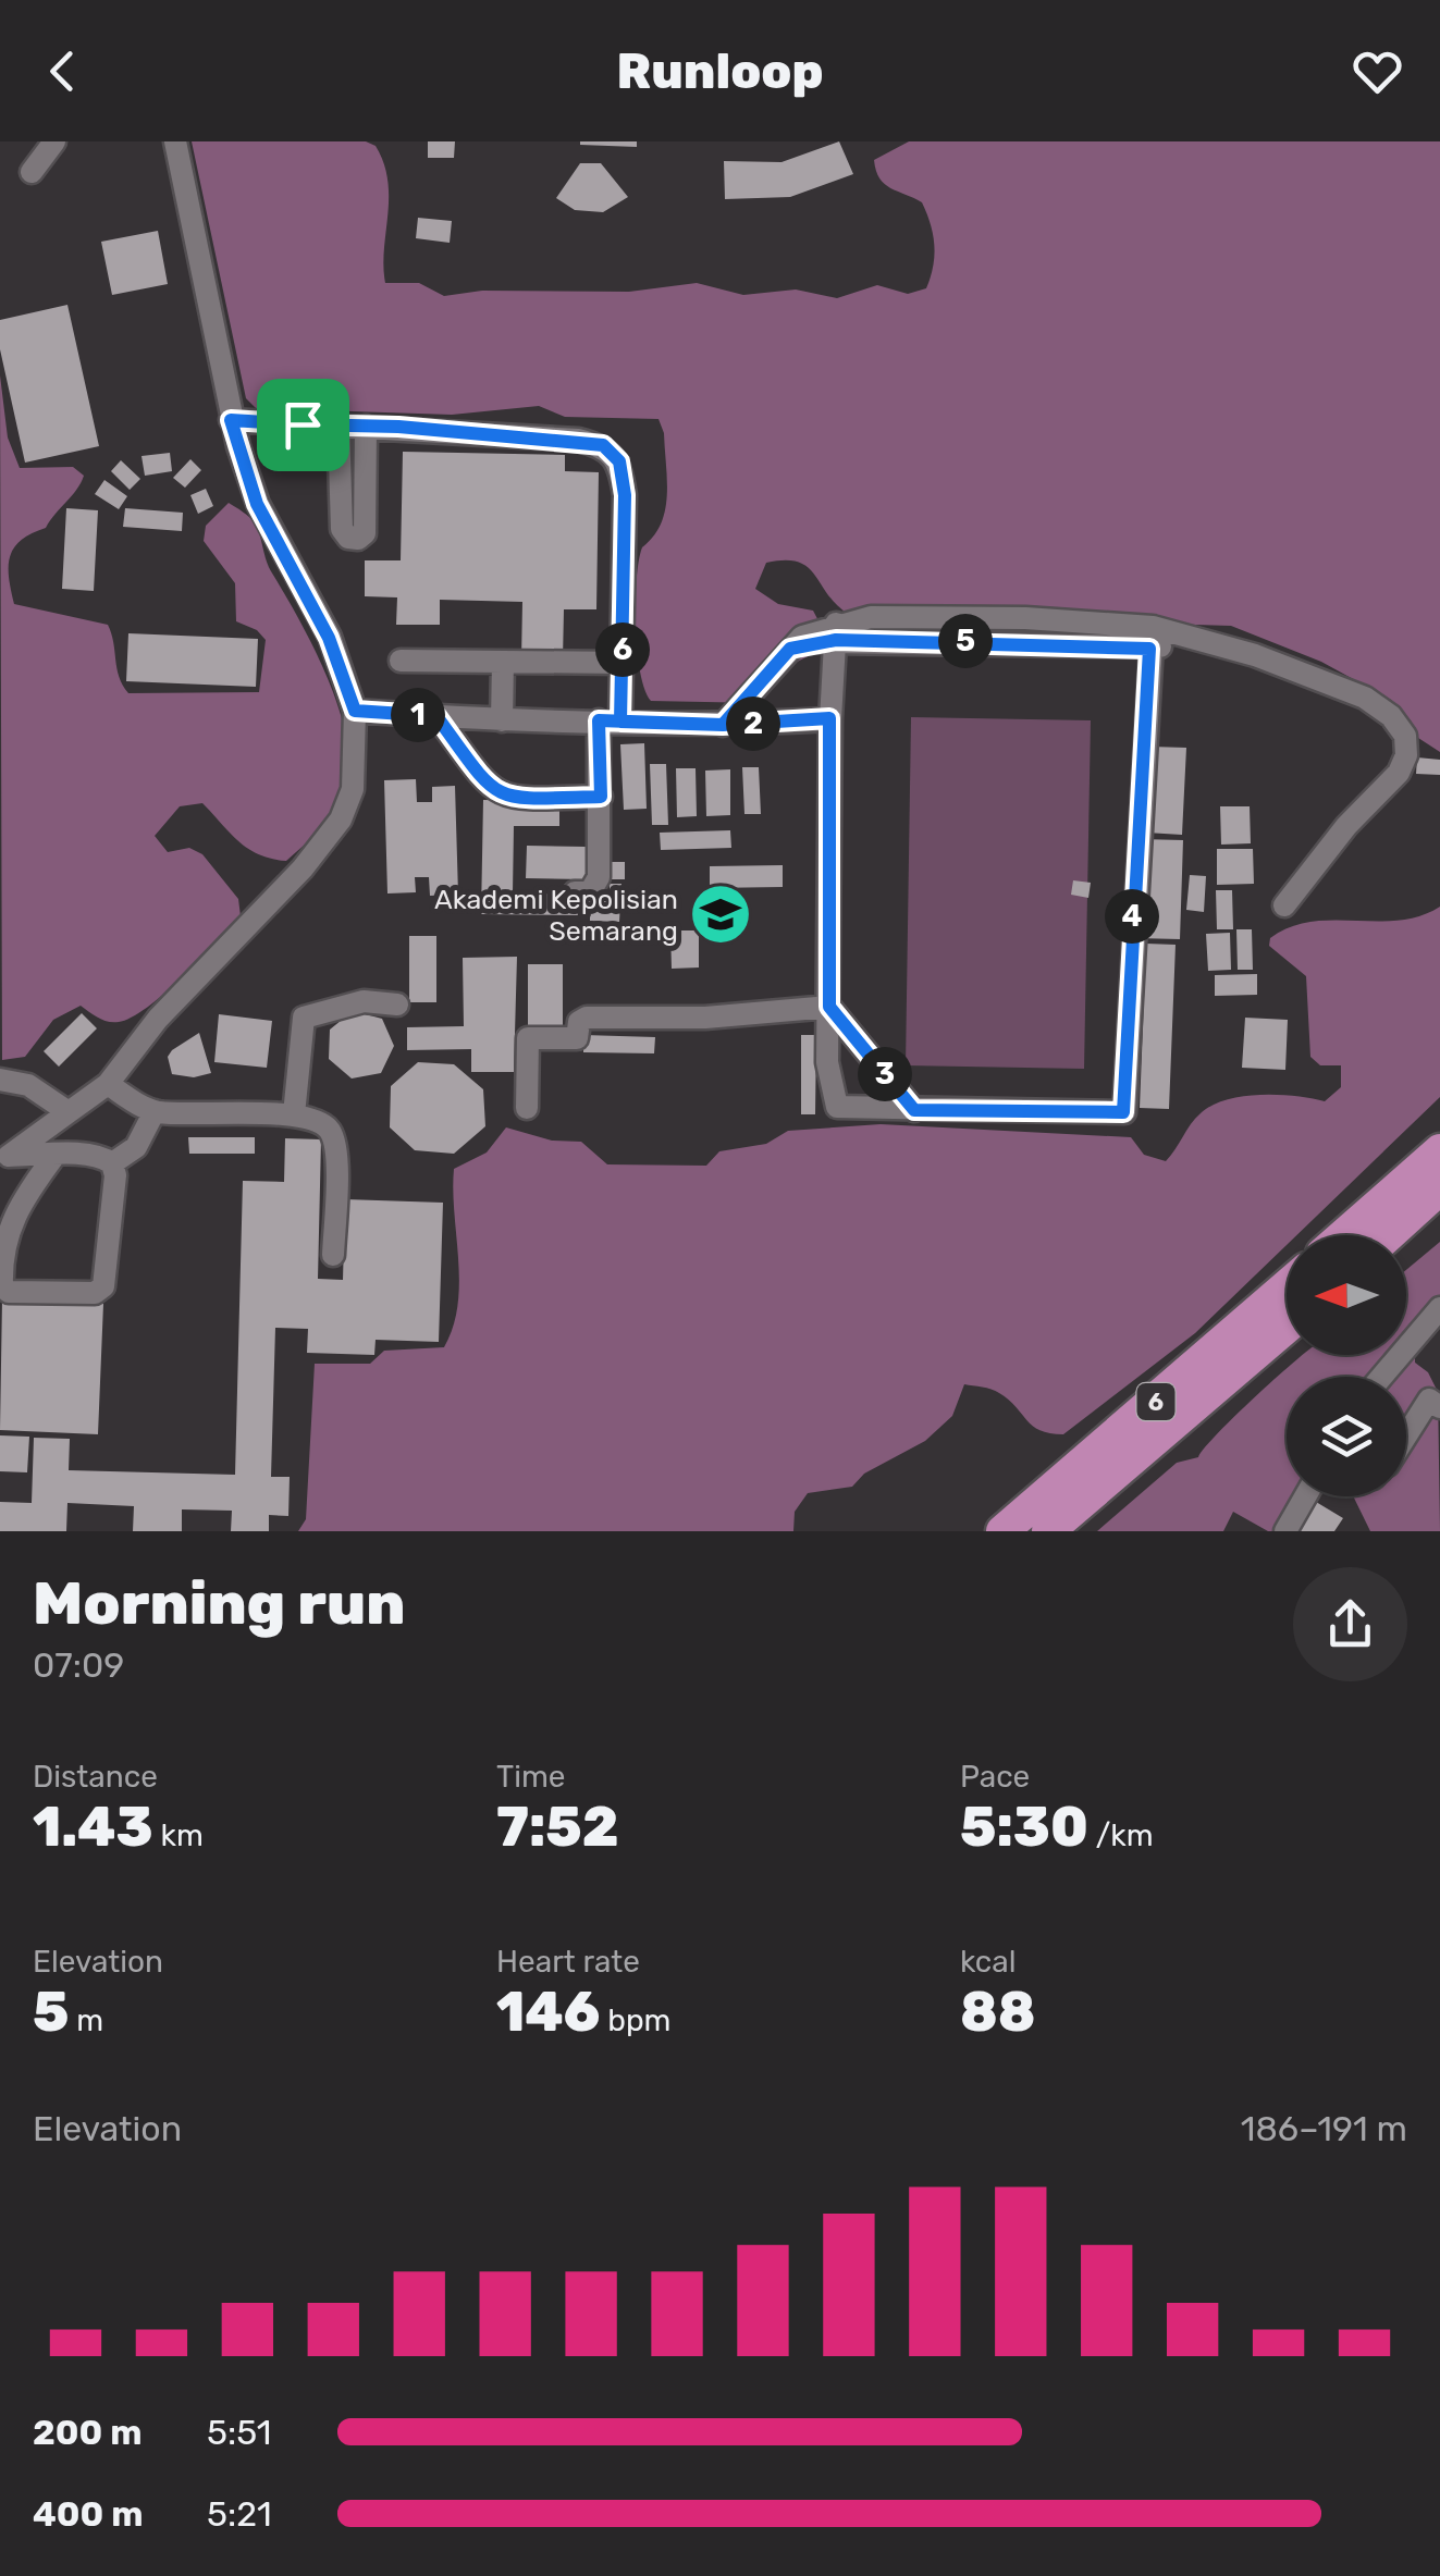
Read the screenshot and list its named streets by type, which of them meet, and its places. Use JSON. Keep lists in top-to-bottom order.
{
  "streets": {
    "highway": ["6"]
  },
  "places": {
    "school or university": ["Akademi Kepolisian Semarang"]
  },
  "north": "left",
  "page": {
    "header": "Runloop",
    "pins": [
      "5",
      "6",
      "1",
      "2",
      "4",
      "3"
    ],
    "heading": ["Morning run", "07:09"],
    "stats": [
      ["Distance", "1.43 km"],
      ["Time", "7:52"],
      ["Pace", "5:30 /km"],
      ["Elevation", "5 m"],
      ["Heart rate", "146 bpm"],
      ["kcal", "88"]
    ],
    "chart": ["Elevation", "186–191 m"],
    "list": [
      {
        "name": "200 m",
        "note": "5:51"
      },
      {
        "name": "400 m",
        "note": "5:21"
      }
    ]
  }
}
